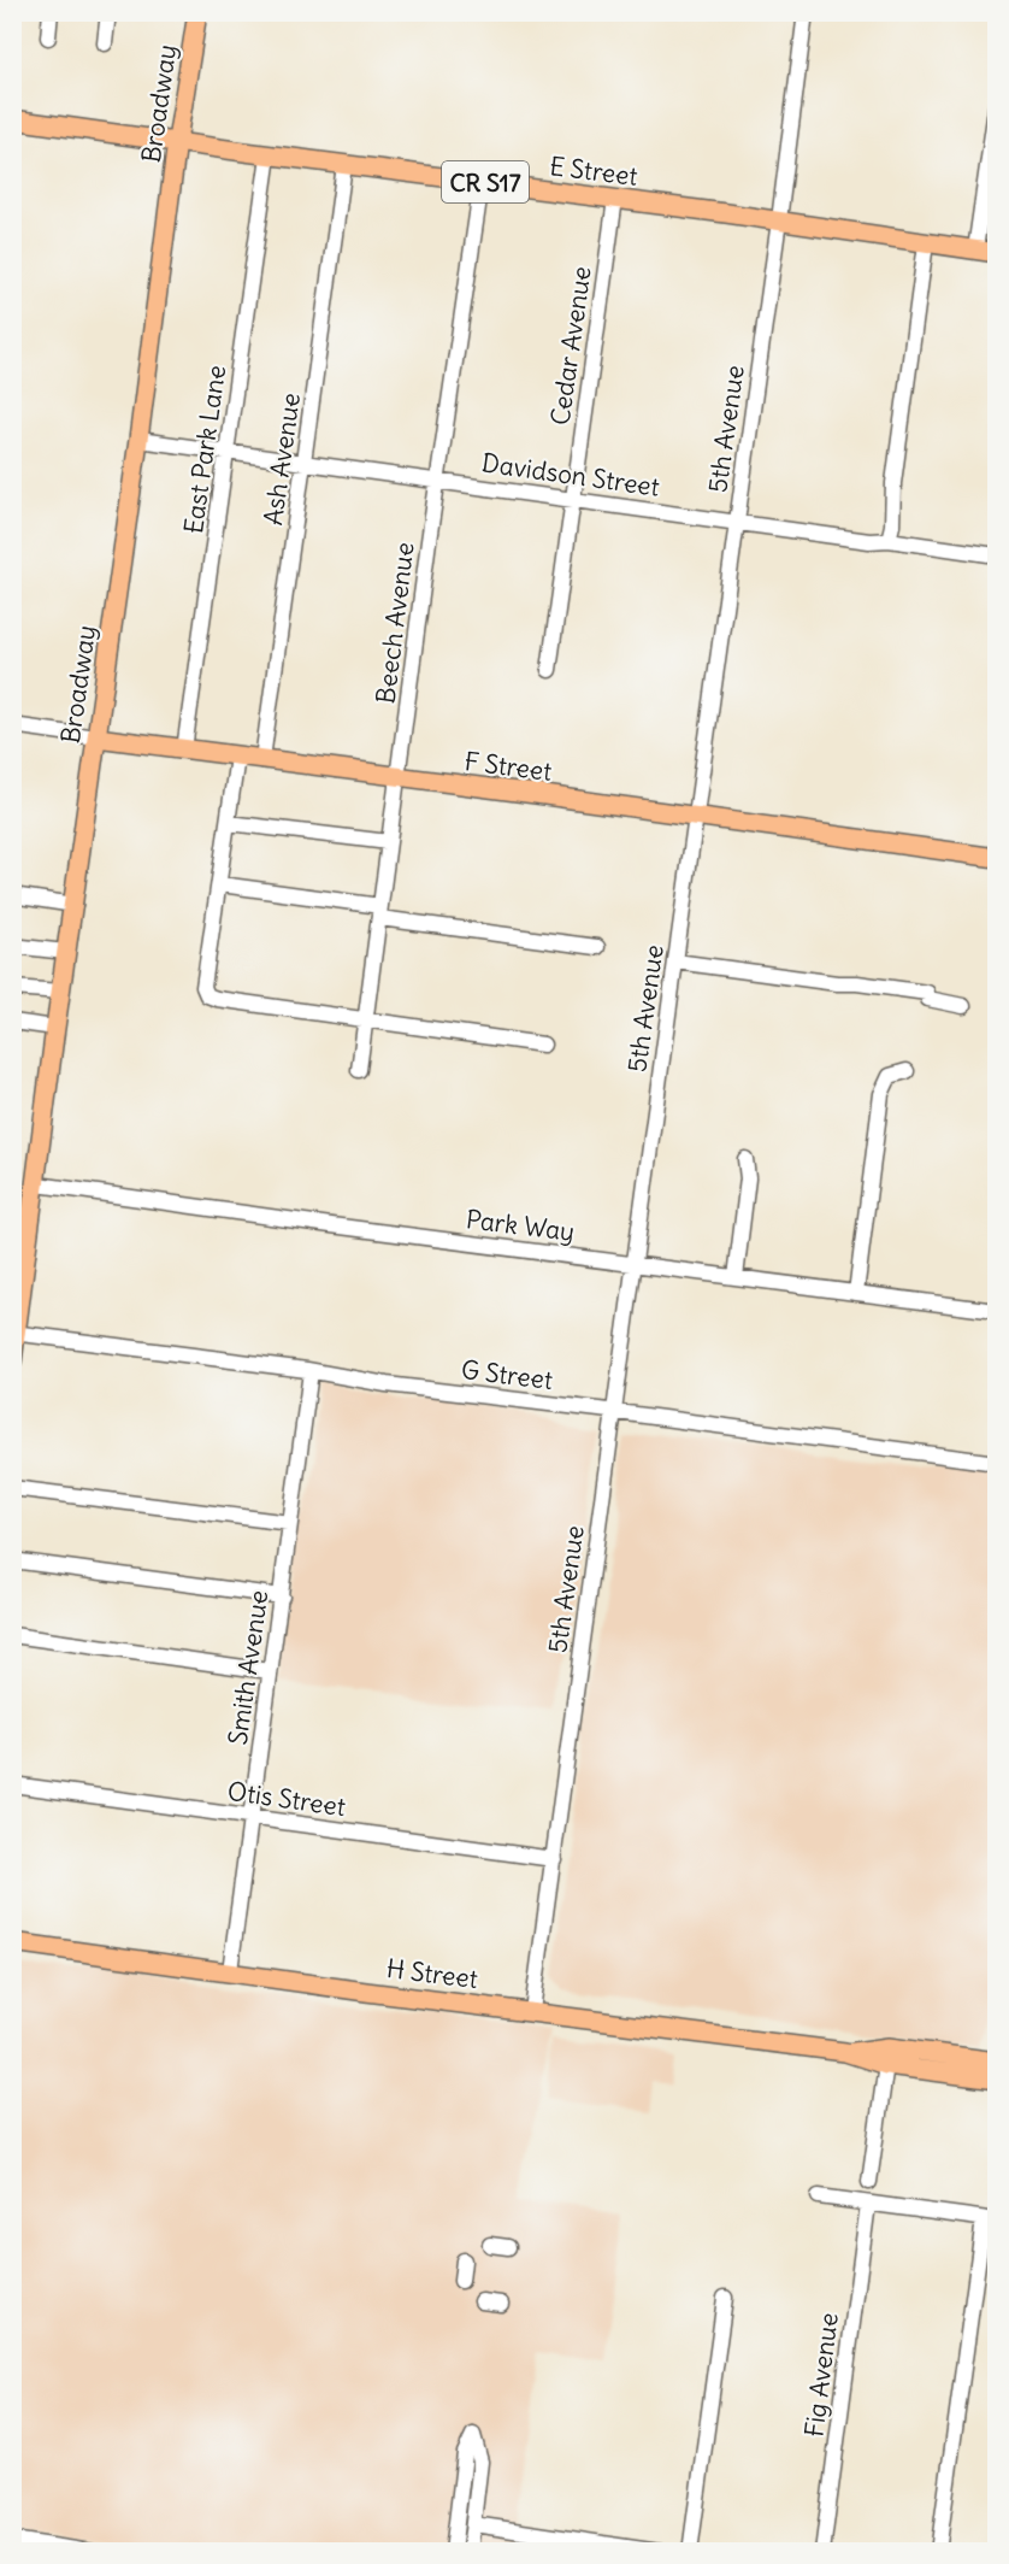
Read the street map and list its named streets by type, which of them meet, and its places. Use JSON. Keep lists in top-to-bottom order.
{
  "streets": {
    "main road": [
      "Broadway",
      "E Street",
      "CR S17",
      "F Street",
      "H Street"
    ],
    "street": [
      "Cedar Avenue",
      "5th Avenue",
      "East Park Lane",
      "Ash Avenue",
      "Davidson Street",
      "Beech Avenue",
      "Park Way",
      "G Street",
      "Smith Avenue",
      "Otis Street",
      "Fig Avenue"
    ]
  },
  "crossings": [
    ["Broadway", "E Street"],
    ["Broadway", "Davidson Street"],
    ["Broadway", "F Street"],
    ["Broadway", "Park Way"],
    ["Broadway", "G Street"],
    ["E Street", "Cedar Avenue"],
    ["E Street", "5th Avenue"],
    ["E Street", "East Park Lane"],
    ["E Street", "Ash Avenue"],
    ["E Street", "Beech Avenue"],
    ["Cedar Avenue", "Davidson Street"],
    ["5th Avenue", "Davidson Street"],
    ["5th Avenue", "F Street"],
    ["5th Avenue", "Park Way"],
    ["5th Avenue", "G Street"],
    ["5th Avenue", "Otis Street"],
    ["5th Avenue", "H Street"],
    ["East Park Lane", "Davidson Street"],
    ["East Park Lane", "F Street"],
    ["Ash Avenue", "Davidson Street"],
    ["Ash Avenue", "F Street"],
    ["Davidson Street", "Beech Avenue"],
    ["Beech Avenue", "F Street"],
    ["G Street", "Smith Avenue"],
    ["Smith Avenue", "Otis Street"],
    ["Smith Avenue", "H Street"]
  ]
}
